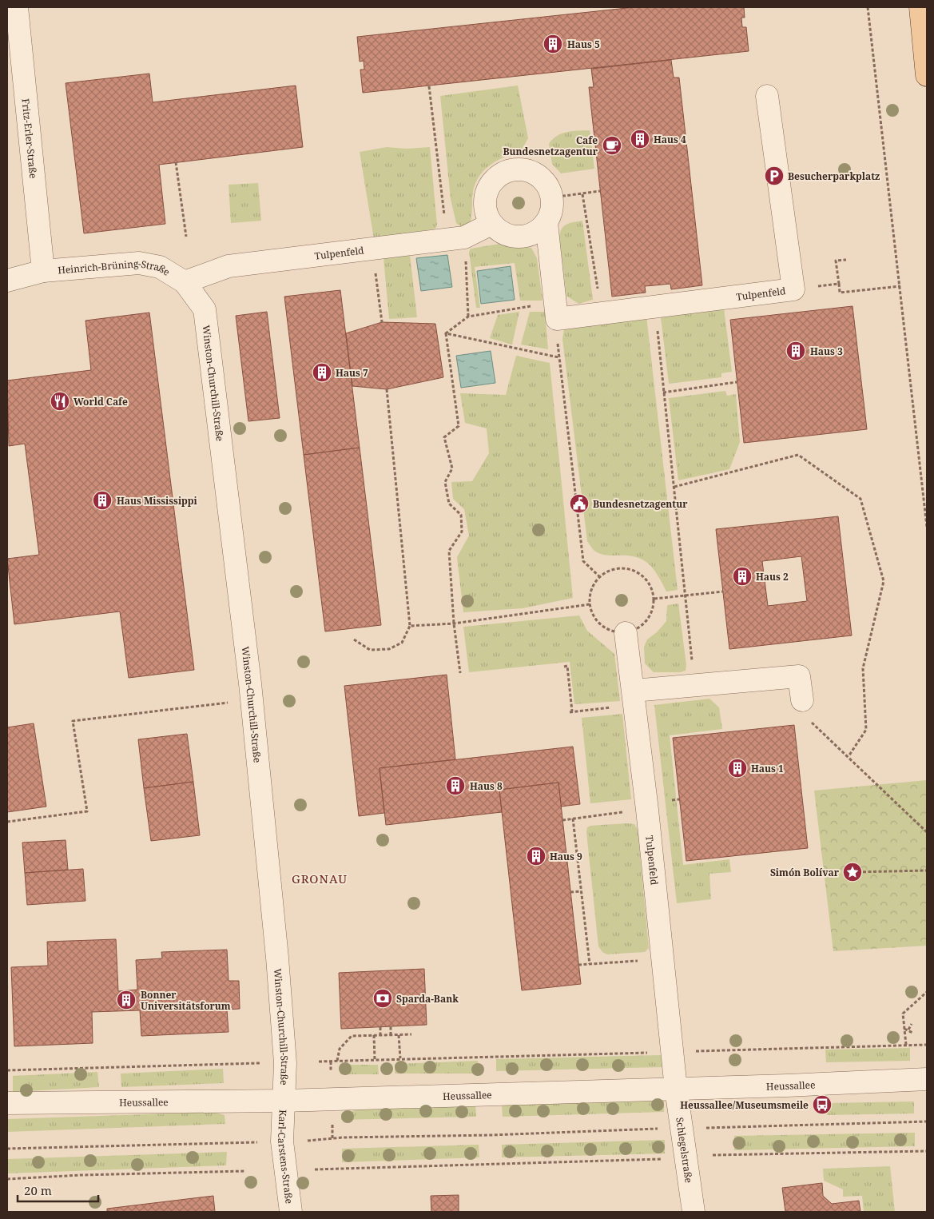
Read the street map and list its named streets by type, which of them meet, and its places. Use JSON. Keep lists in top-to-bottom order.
{
  "streets": {
    "street": [
      "Fritz-Erler-Straße",
      "Tulpenfeld",
      "Heinrich-Brüning-Straße",
      "Winston-Churchill-Straße",
      "Heussallee",
      "Schlegelstraße",
      "Karl-Carstens-Straße"
    ]
  },
  "crossings": [
    ["Fritz-Erler-Straße", "Heinrich-Brüning-Straße"],
    ["Tulpenfeld", "Heinrich-Brüning-Straße"],
    ["Tulpenfeld", "Heussallee"],
    ["Tulpenfeld", "Schlegelstraße"],
    ["Heinrich-Brüning-Straße", "Winston-Churchill-Straße"],
    ["Winston-Churchill-Straße", "Heussallee"],
    ["Winston-Churchill-Straße", "Karl-Carstens-Straße"],
    ["Heussallee", "Schlegelstraße"],
    ["Heussallee", "Karl-Carstens-Straße"]
  ],
  "districts": ["GRONAU"],
  "places": {
    "building": [
      "Haus 5",
      "Haus 4",
      "Haus 3",
      "Haus 7",
      "Haus Mississippi",
      "Haus 2",
      "Haus 1",
      "Haus 8",
      "Haus 9",
      "Bonner Universitätsforum"
    ],
    "cafe": ["Cafe Bundesnetzagentur"],
    "parking": ["Besucherparkplatz"],
    "restaurant": ["World Cafe"],
    "public building": ["Bundesnetzagentur"],
    "place": ["Simón Bolívar"],
    "bank": ["Sparda-Bank"],
    "bus stop": ["Heussallee/Museumsmeile"]
  },
  "scale_bar": "20 m"
}
